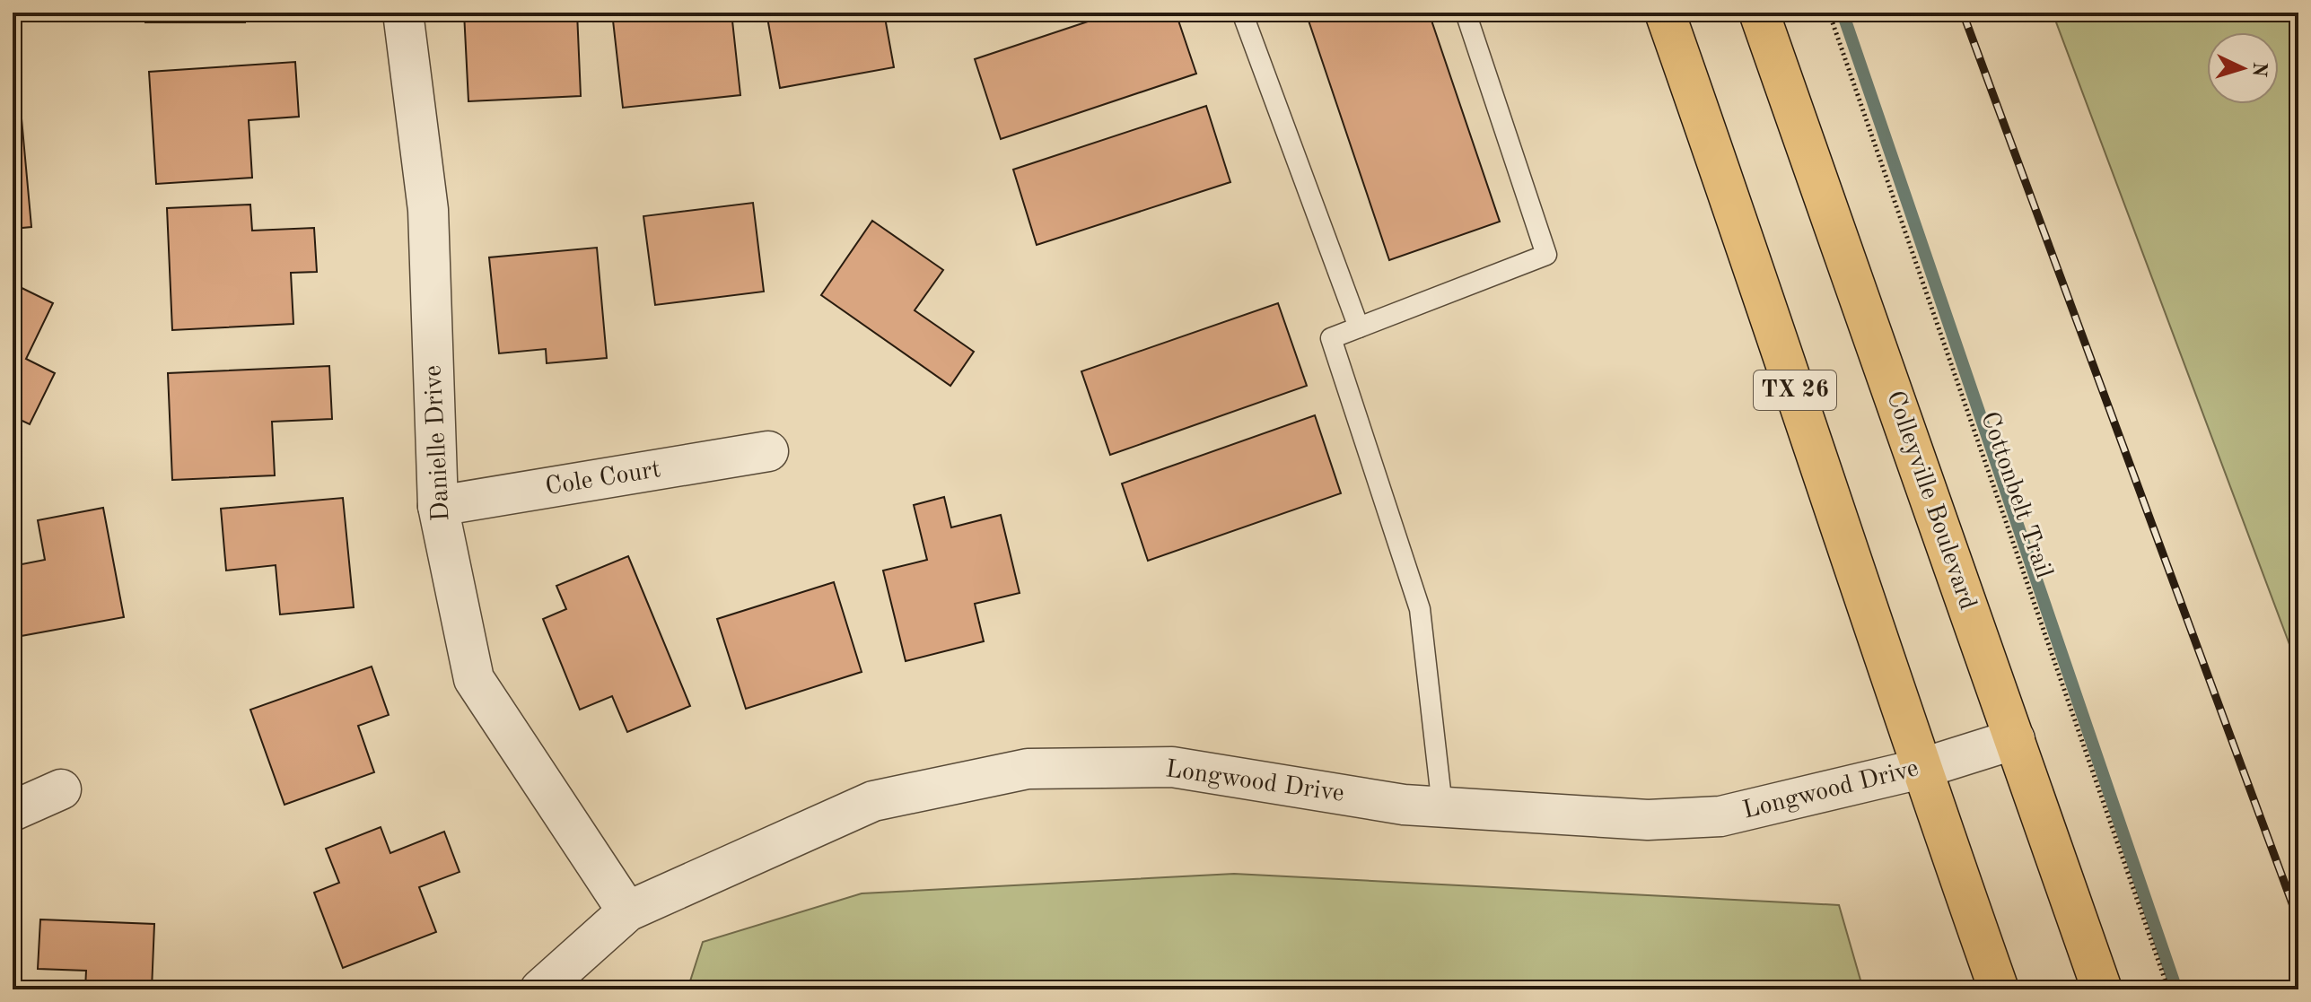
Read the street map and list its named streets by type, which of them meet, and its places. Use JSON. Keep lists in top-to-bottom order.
{
  "streets": {
    "main road": ["TX 26", "Colleyville Boulevard"],
    "street": ["Danielle Drive", "Cole Court", "Longwood Drive"],
    "path": ["Cottonbelt Trail"]
  },
  "crossings": [
    ["TX 26", "Longwood Drive"],
    ["Danielle Drive", "Cole Court"],
    ["Danielle Drive", "Longwood Drive"],
    ["Colleyville Boulevard", "Longwood Drive"]
  ],
  "north": "right"
}
